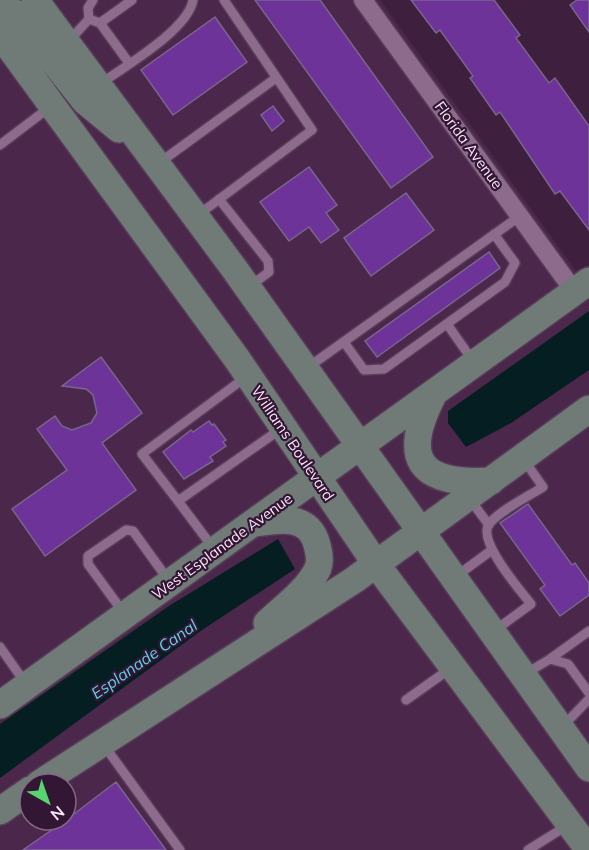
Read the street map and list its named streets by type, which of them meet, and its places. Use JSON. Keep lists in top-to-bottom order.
{
  "streets": {
    "main road": ["Williams Boulevard", "West Esplanade Avenue"],
    "street": ["Florida Avenue"]
  },
  "crossings": [
    ["Florida Avenue", "West Esplanade Avenue"],
    ["Williams Boulevard", "West Esplanade Avenue"]
  ],
  "water": ["Esplanade Canal"],
  "north": "bottom right"
}
